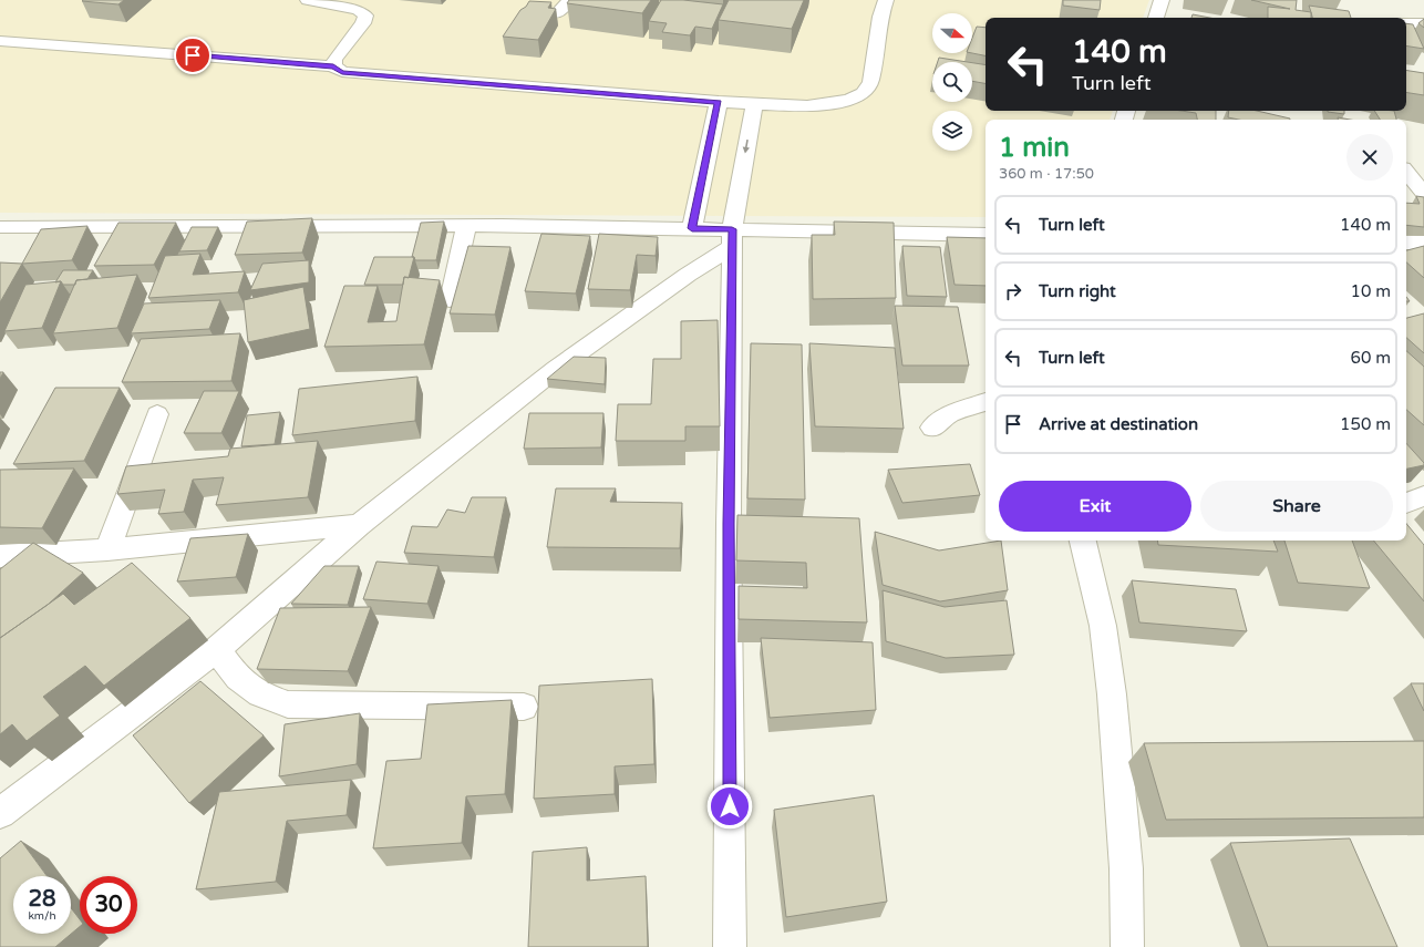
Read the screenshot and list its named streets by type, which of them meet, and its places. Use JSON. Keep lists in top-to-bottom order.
{
  "north": "right",
  "page": {
    "turn": ["140 m", "Turn left"],
    "heading": ["1 min", "360 m · 17:50"],
    "list": [
      {
        "name": "Turn left",
        "value": "140 m"
      },
      {
        "name": "Turn right",
        "value": "10 m"
      },
      {
        "name": "Turn left",
        "value": "60 m"
      },
      {
        "name": "Arrive at destination",
        "value": "150 m"
      }
    ],
    "buttons": ["Exit", "Share"],
    "speed": "28 km/h",
    "limit": "30"
  }
}
